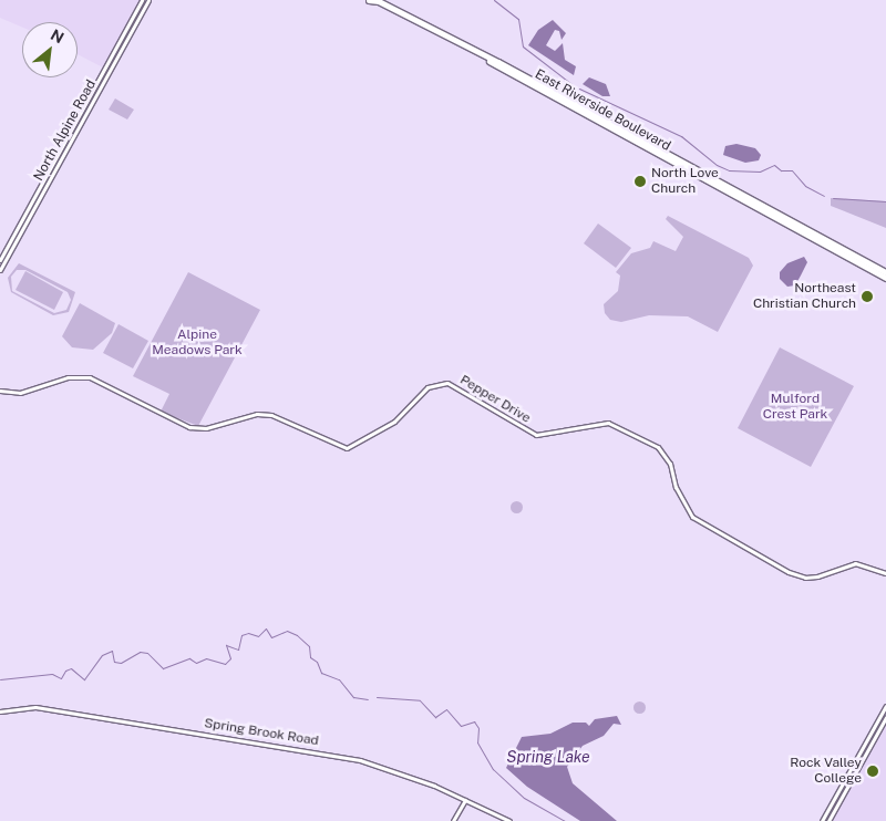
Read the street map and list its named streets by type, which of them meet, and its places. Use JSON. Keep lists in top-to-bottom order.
{
  "streets": {
    "main road": ["East Riverside Boulevard"],
    "street": ["North Alpine Road", "Pepper Drive", "Spring Brook Road"]
  },
  "water": ["Spring Lake"],
  "parks": ["Alpine Meadows Park", "Mulford Crest Park"],
  "places": ["North Love Church", "Northeast Christian Church", "Rock Valley College"],
  "north": "top right"
}
